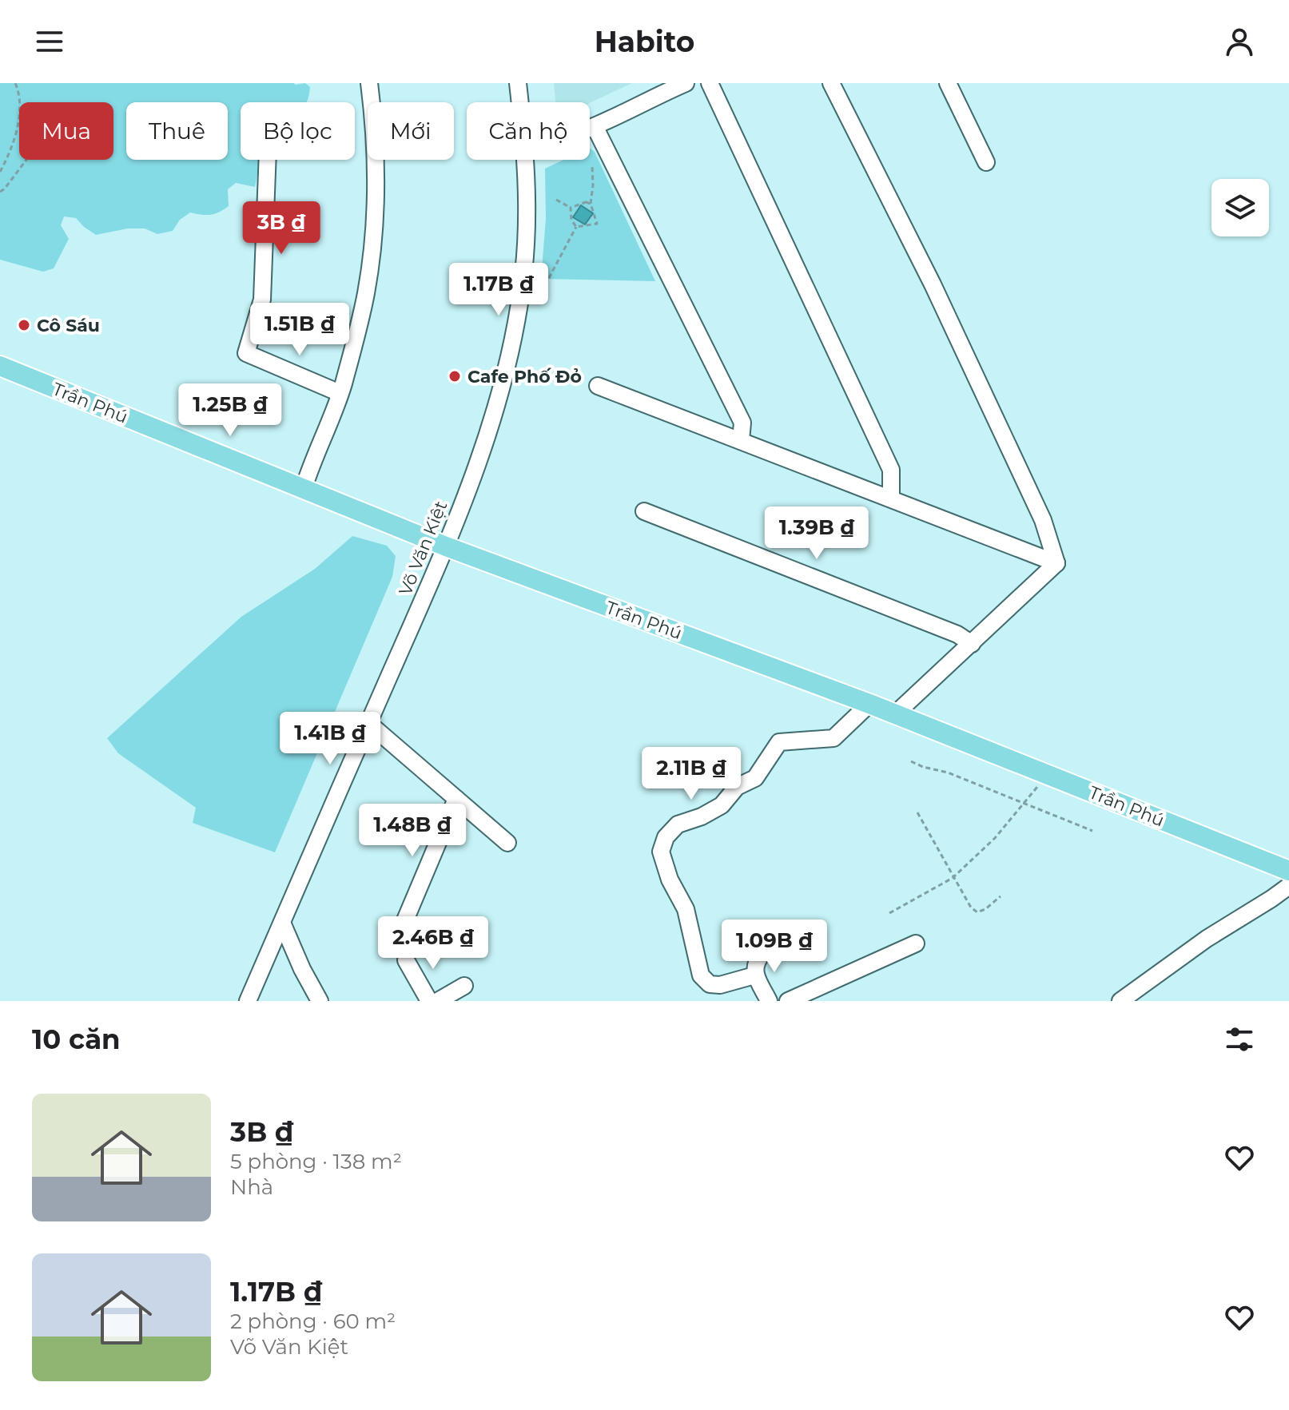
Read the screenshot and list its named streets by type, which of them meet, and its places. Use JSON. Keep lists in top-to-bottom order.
{
  "streets": {
    "main road": ["Trần Phú"],
    "street": ["Võ Văn Kiệt"]
  },
  "crossings": [
    ["Trần Phú", "Võ Văn Kiệt"]
  ],
  "places": ["Cô Sáu", "Cafe Phố Đỏ"],
  "page": {
    "header": "Habito",
    "chip": [
      "Mua",
      "Thuê",
      "Bộ lọc",
      "Mới",
      "Căn hộ"
    ],
    "price": [
      "3B ₫",
      "1.17B ₫",
      "1.51B ₫",
      "1.25B ₫",
      "1.39B ₫",
      "1.41B ₫",
      "2.11B ₫",
      "1.48B ₫",
      "2.46B ₫",
      "1.09B ₫"
    ],
    "heading": "10 căn",
    "list": [
      {
        "name": "3B ₫",
        "note": "5 phòng · 138 m² · Nhà"
      },
      {
        "name": "1.17B ₫",
        "note": "2 phòng · 60 m² · Võ Văn Kiệt"
      }
    ]
  }
}
